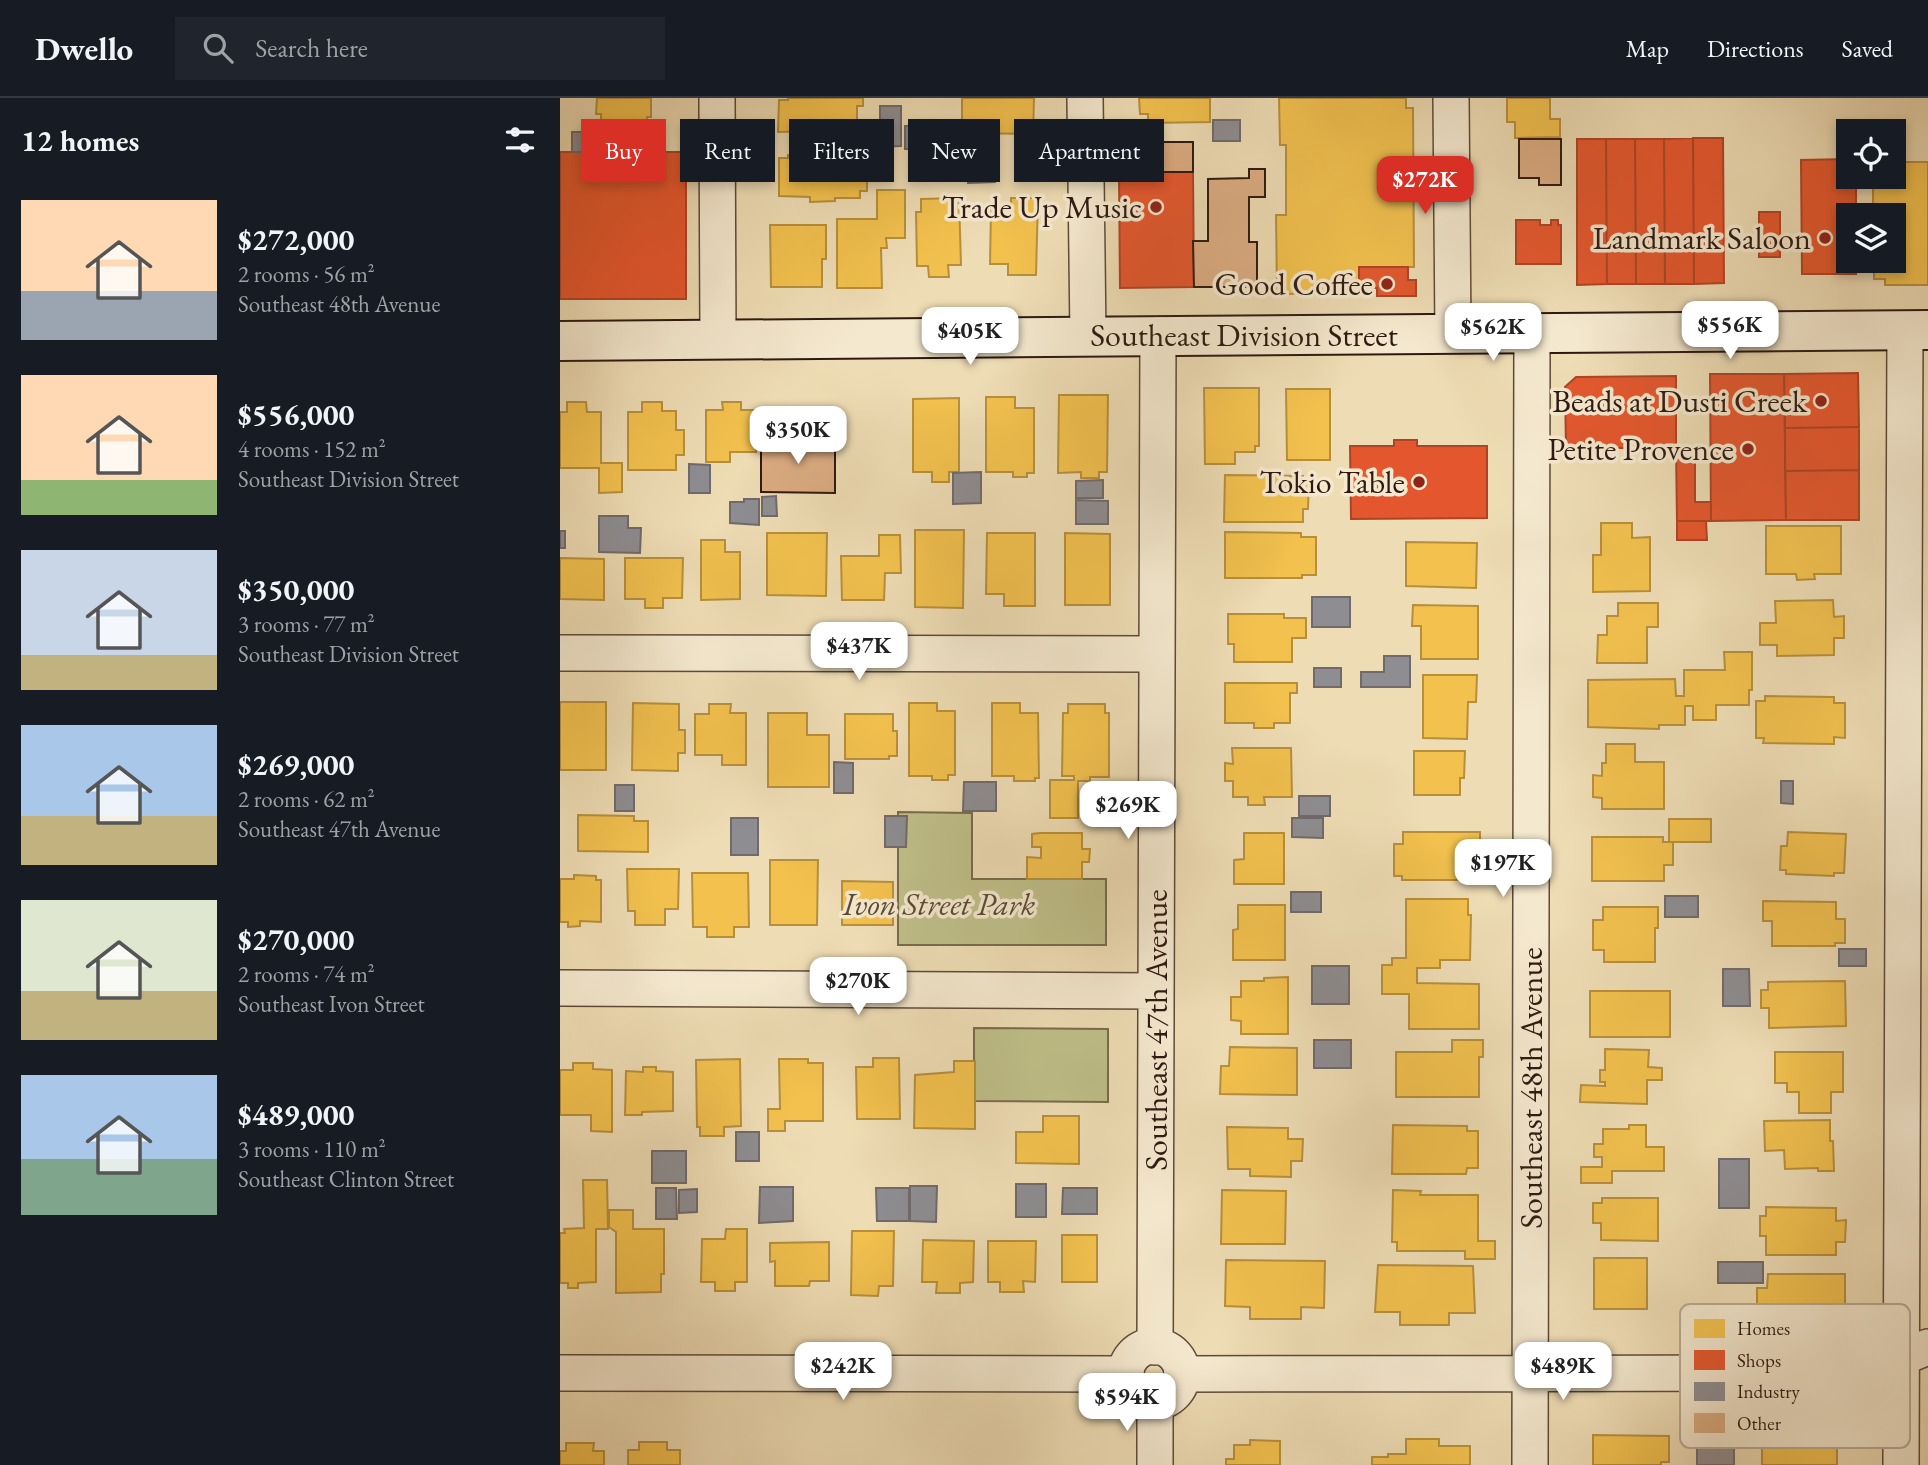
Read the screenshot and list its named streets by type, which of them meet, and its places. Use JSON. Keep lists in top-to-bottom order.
{
  "streets": {
    "main road": ["Southeast Division Street"],
    "street": ["Southeast 47th Avenue", "Southeast 48th Avenue"]
  },
  "crossings": [
    ["Southeast Division Street", "Southeast 47th Avenue"],
    ["Southeast Division Street", "Southeast 48th Avenue"]
  ],
  "parks": ["Ivon Street Park"],
  "places": [
    "Trade Up Music",
    "Landmark Saloon",
    "Good Coffee",
    "Beads at Dusti Creek",
    "Petite Provence",
    "Tokio Table"
  ],
  "legend": [
    "Homes",
    "Shops",
    "Industry",
    "Other"
  ],
  "page": {
    "header": "Dwello",
    "search": "Search here",
    "nav": ["Map", "Directions", "Saved"],
    "heading": "12 homes",
    "chip": [
      "Buy",
      "Rent",
      "Filters",
      "New",
      "Apartment"
    ],
    "price": [
      "$272K",
      "$556K",
      "$562K",
      "$405K",
      "$350K",
      "$437K",
      "$269K",
      "$197K",
      "$270K",
      "$242K",
      "$489K",
      "$594K"
    ],
    "list": [
      {
        "name": "$272,000",
        "note": "2 rooms · 56 m² · Southeast 48th Avenue"
      },
      {
        "name": "$556,000",
        "note": "4 rooms · 152 m² · Southeast Division Street"
      },
      {
        "name": "$350,000",
        "note": "3 rooms · 77 m² · Southeast Division Street"
      },
      {
        "name": "$269,000",
        "note": "2 rooms · 62 m² · Southeast 47th Avenue"
      },
      {
        "name": "$270,000",
        "note": "2 rooms · 74 m² · Southeast Ivon Street"
      },
      {
        "name": "$489,000",
        "note": "3 rooms · 110 m² · Southeast Clinton Street"
      }
    ]
  }
}
